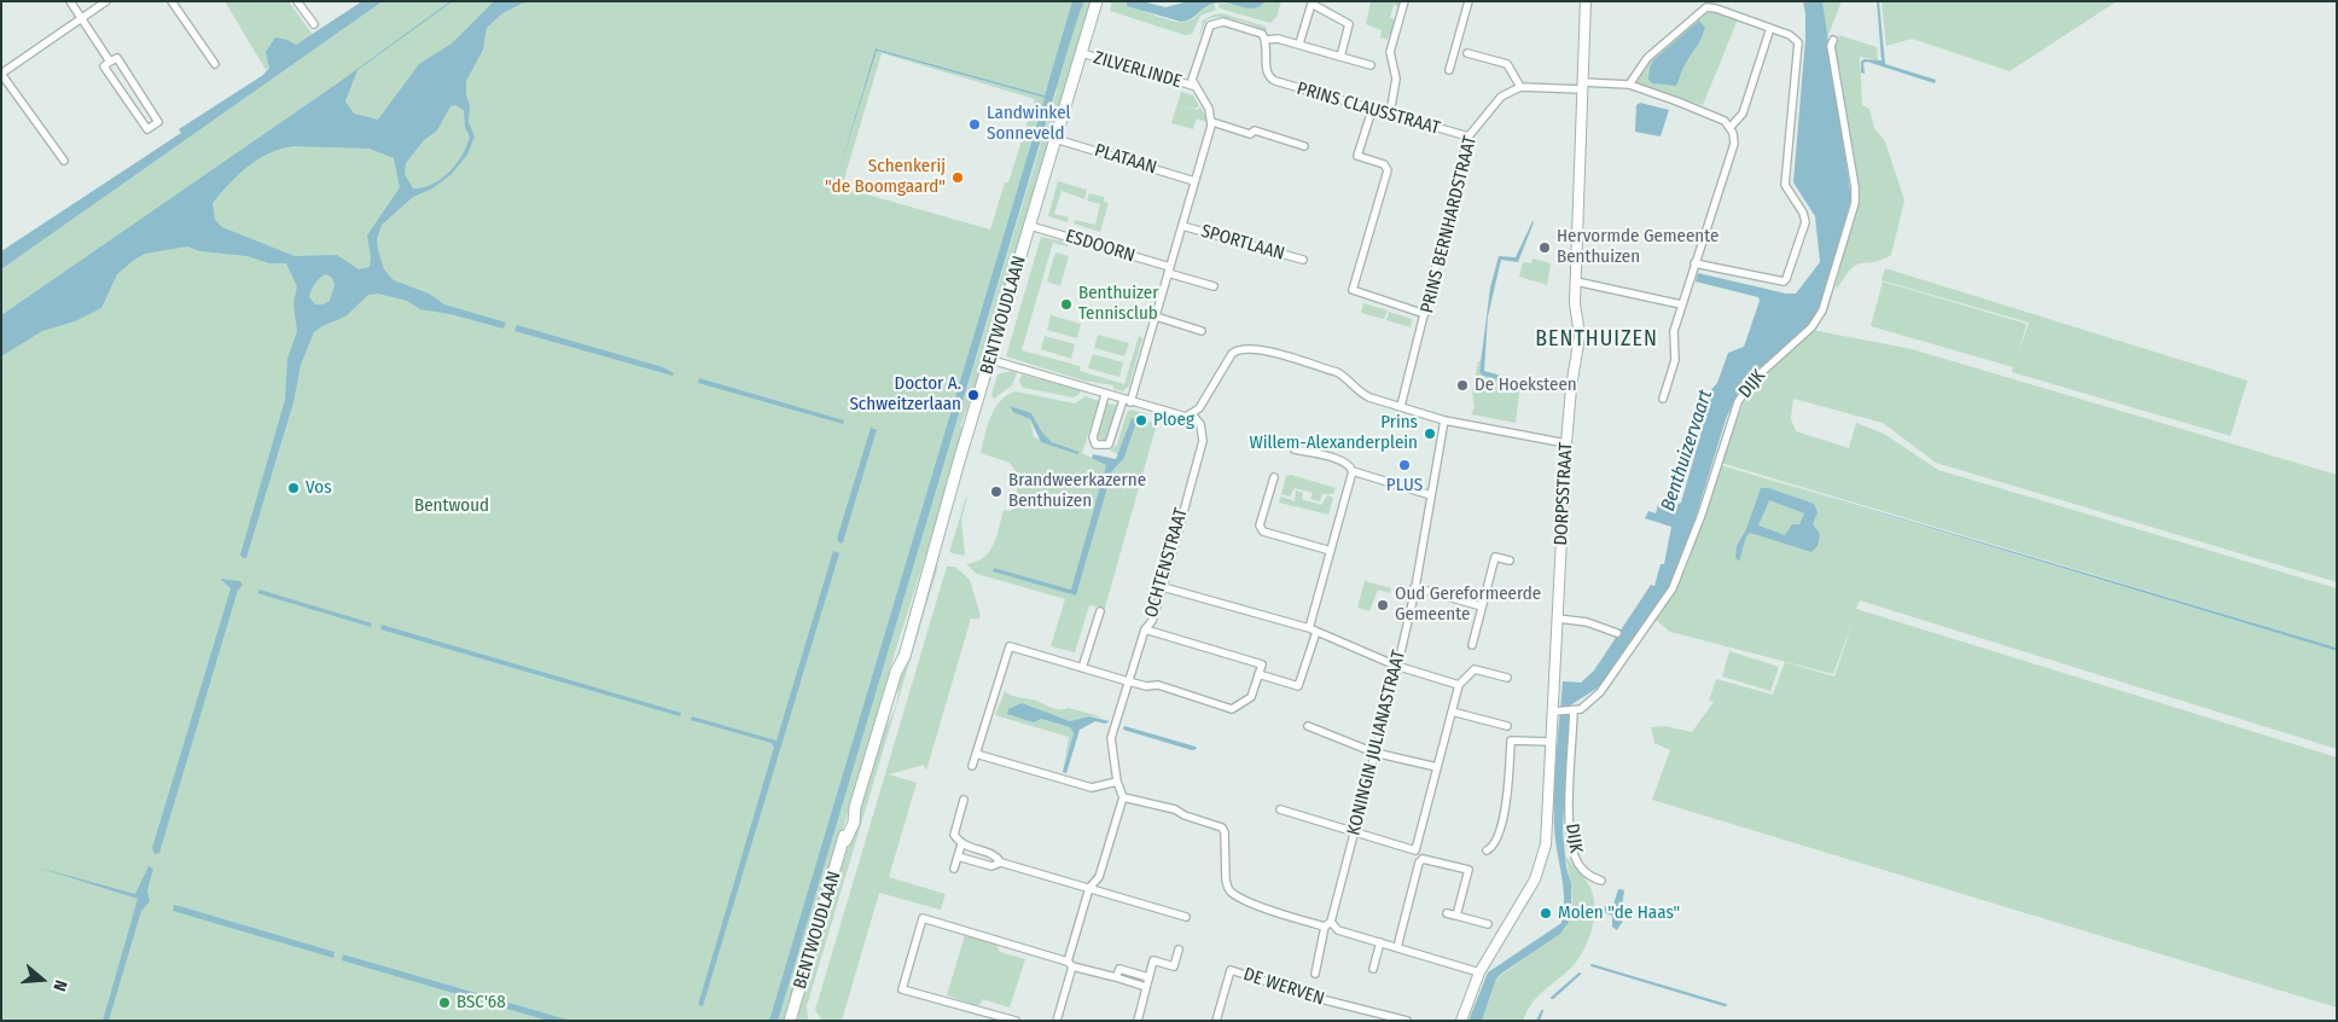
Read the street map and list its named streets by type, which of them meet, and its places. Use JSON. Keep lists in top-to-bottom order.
{
  "streets": {
    "main road": ["BENTWOUDLAAN"],
    "street": [
      "ZILVERLINDE",
      "PRINS CLAUSSTRAAT",
      "PLATAAN",
      "PRINS BERNHARDSTRAAT",
      "SPORTLAAN",
      "ESDOORN",
      "DIJK",
      "DORPSSTRAAT",
      "OCHTENSTRAAT",
      "KONINGIN JULIANASTRAAT",
      "DE WERVEN"
    ]
  },
  "crossings": [
    ["ZILVERLINDE", "BENTWOUDLAAN"],
    ["PRINS CLAUSSTRAAT", "PRINS BERNHARDSTRAAT"],
    ["PLATAAN", "SPORTLAAN"],
    ["PLATAAN", "BENTWOUDLAAN"],
    ["SPORTLAAN", "ESDOORN"],
    ["ESDOORN", "BENTWOUDLAAN"]
  ],
  "districts": ["BENTHUIZEN"],
  "water": ["Benthuizervaart"],
  "parks": ["Bentwoud"],
  "places": [
    "Landwinkel Sonneveld",
    "Schenkerij \"de Boomgaard\"",
    "Hervormde Gemeente Benthuizen",
    "Benthuizer Tennisclub",
    "De Hoeksteen",
    "Doctor A. Schweitzerlaan",
    "Ploeg",
    "Prins Willem-Alexanderplein",
    "PLUS",
    "Vos",
    "Brandweerkazerne Benthuizen",
    "Oud Gereformeerde Gemeente",
    "Molen \"de Haas\"",
    "BSC'68"
  ],
  "north": "right"
}
